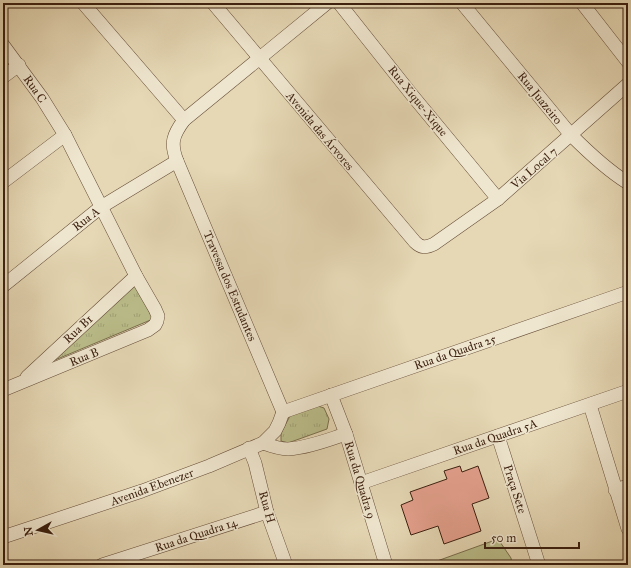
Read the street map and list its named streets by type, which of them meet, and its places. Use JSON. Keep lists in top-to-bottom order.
{
  "streets": {
    "street": [
      "Rua C",
      "Rua Juazeiro",
      "Rua Xique-Xique",
      "Avenida das Árvores",
      "Via Local 7",
      "Rua A",
      "Travessa dos Estudantes",
      "Rua B1",
      "Rua da Quadra 25",
      "Rua B",
      "Rua da Quadra 5A",
      "Rua da Quadra 9",
      "Avenida Ebenezer",
      "Praça Sete",
      "Rua H",
      "Rua da Quadra 14"
    ]
  },
  "crossings": [
    ["Rua C", "Rua A"],
    ["Rua C", "Rua B1"],
    ["Rua C", "Rua B"],
    ["Rua Juazeiro", "Via Local 7"],
    ["Rua Xique-Xique", "Via Local 7"],
    ["Avenida das Árvores", "Via Local 7"],
    ["Rua A", "Travessa dos Estudantes"],
    ["Travessa dos Estudantes", "Rua da Quadra 25"],
    ["Travessa dos Estudantes", "Avenida Ebenezer"],
    ["Rua B1", "Rua B"],
    ["Rua da Quadra 25", "Rua da Quadra 9"],
    ["Rua da Quadra 25", "Avenida Ebenezer"],
    ["Rua da Quadra 5A", "Rua da Quadra 9"],
    ["Rua da Quadra 5A", "Praça Sete"],
    ["Avenida Ebenezer", "Rua H"],
    ["Rua H", "Rua da Quadra 14"]
  ],
  "scale_bar": "50 m",
  "north": "left"
}
